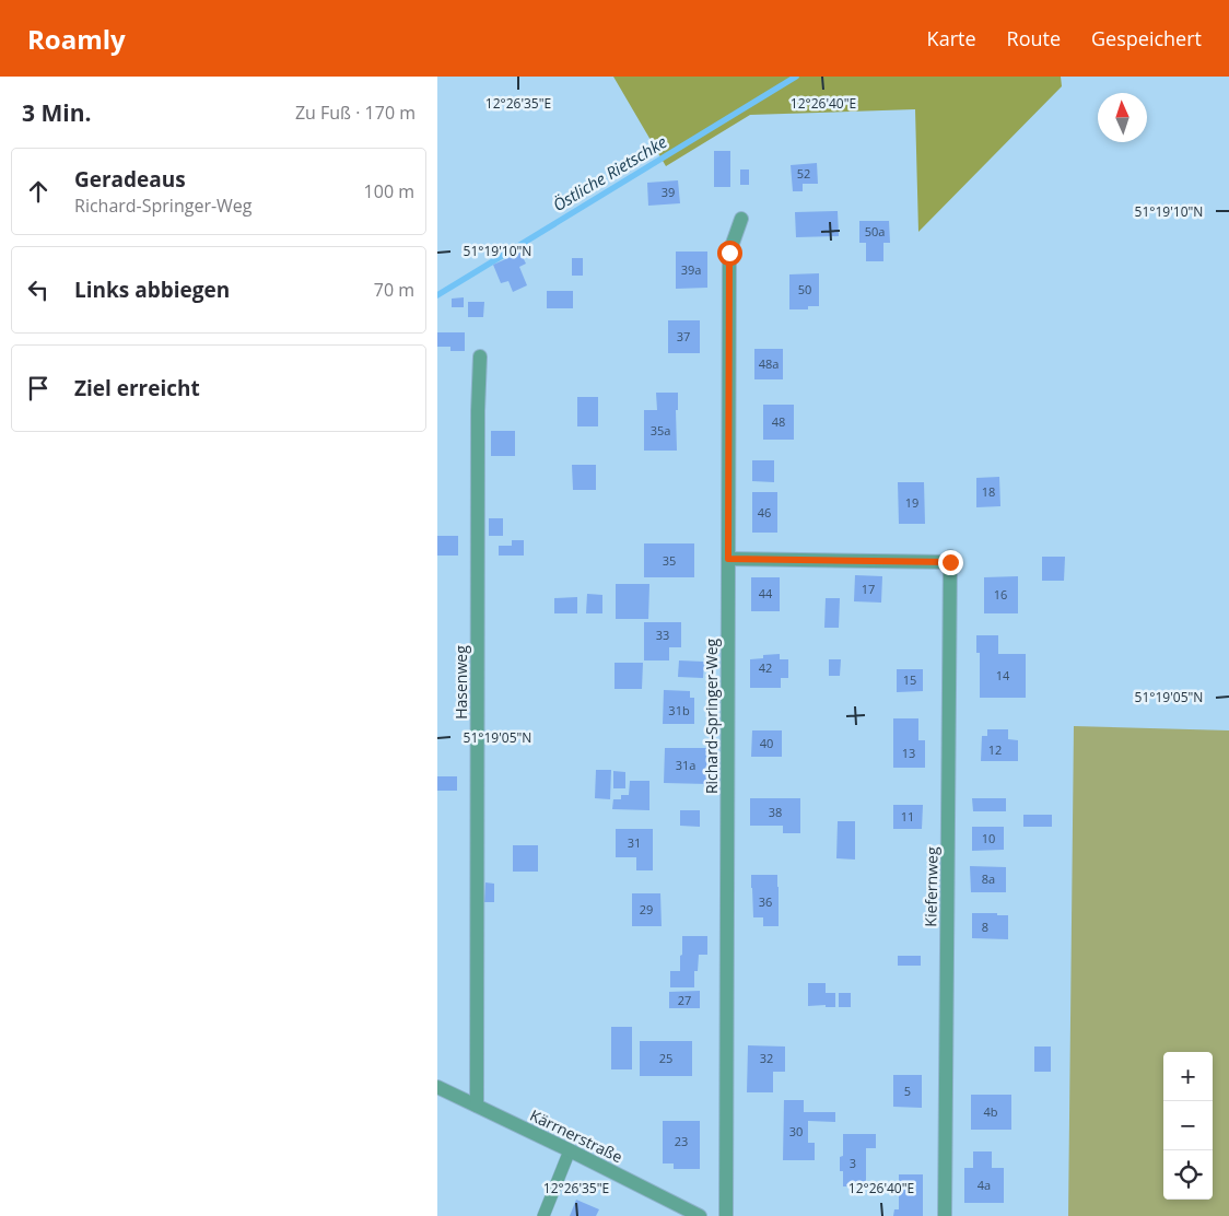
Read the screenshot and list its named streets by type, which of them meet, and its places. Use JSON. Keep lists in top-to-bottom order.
{
  "streets": {
    "street": [
      "Hasenweg",
      "Richard-Springer-Weg",
      "Kiefernweg",
      "Kärrnerstraße"
    ]
  },
  "crossings": [
    ["Hasenweg", "Kärrnerstraße"],
    ["Richard-Springer-Weg", "Kiefernweg"]
  ],
  "water": ["Östliche Rietschke"],
  "house_numbers": [
    "52",
    "39",
    "50a",
    "39a",
    "50",
    "37",
    "48a",
    "48",
    "35a",
    "18",
    "19",
    "46",
    "35",
    "17",
    "44",
    "16",
    "33",
    "42",
    "14",
    "15",
    "31b",
    "40",
    "12",
    "13",
    "31a",
    "38",
    "11",
    "10",
    "31",
    "8a",
    "36",
    "29",
    "8",
    "27",
    "25",
    "32",
    "5",
    "4b",
    "30",
    "23",
    "3",
    "4a"
  ],
  "north": "top",
  "page": {
    "header": "Roamly",
    "nav": ["Karte", "Route", "Gespeichert"],
    "heading": ["3 Min.", "Zu Fuß · 170 m"],
    "list": [
      ["Geradeaus", "Richard-Springer-Weg", "100 m"],
      ["Links abbiegen", "70 m"],
      "Ziel erreicht"
    ],
    "map_buttons": ["+", "−"]
  },
  "coordinates": [
    "12°26'35\"E",
    "12°26'40\"E",
    "51°19'10\"N",
    "51°19'05\"N"
  ]
}
